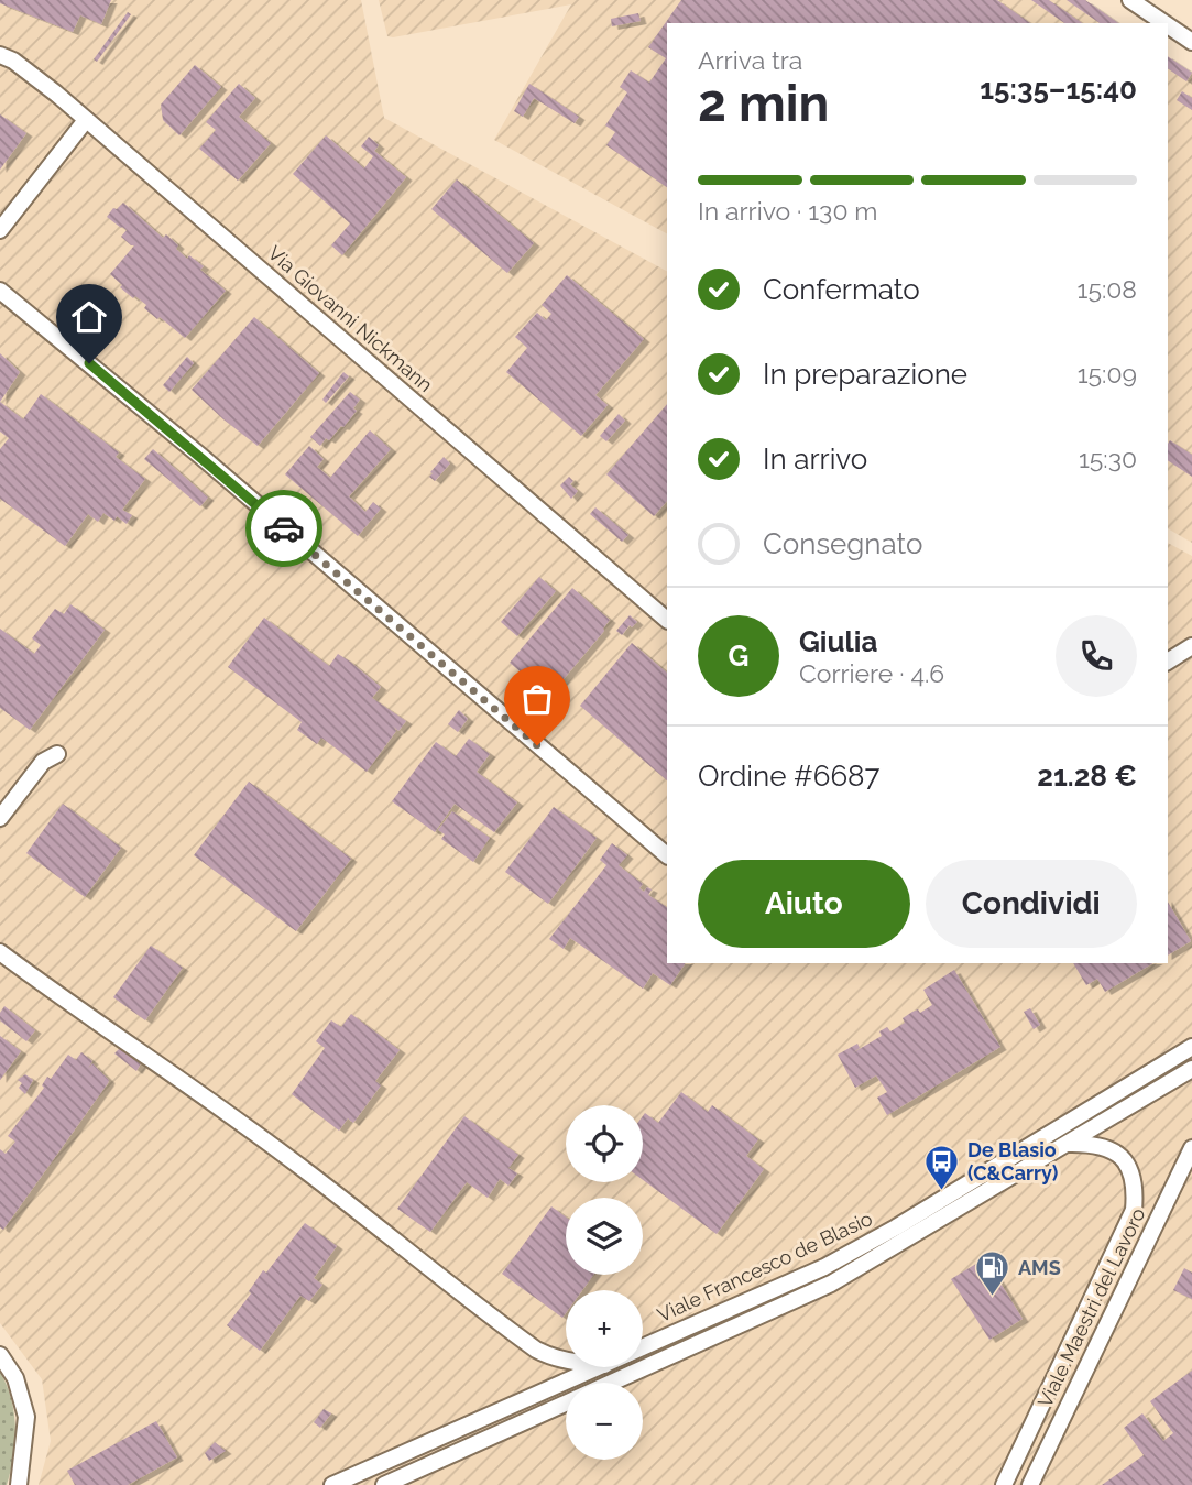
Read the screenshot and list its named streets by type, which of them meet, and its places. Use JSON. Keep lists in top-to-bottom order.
{
  "streets": {
    "street": ["Via Giovanni Nickmann", "Viale Francesco de Blasio", "Viale Maestri del Lavoro"]
  },
  "crossings": [
    ["Viale Francesco de Blasio", "Viale Maestri del Lavoro"]
  ],
  "places": {
    "bus stop": ["De Blasio (C&Carry)"],
    "fuel station": ["AMS"]
  },
  "page": {
    "heading": ["2 min", "Arriva tra", "15:35–15:40"],
    "panel": [
      "Giulia",
      "Corriere · 4.6",
      "Ordine #6687",
      "21.28 €"
    ],
    "bar": "In arrivo · 130 m",
    "list": [
      ["Confermato", "15:08"],
      ["In preparazione", "15:09"],
      ["In arrivo", "15:30"],
      "Consegnato"
    ],
    "round": "G",
    "buttons": ["Aiuto", "Condividi"],
    "map_buttons": ["+", "−"]
  }
}
